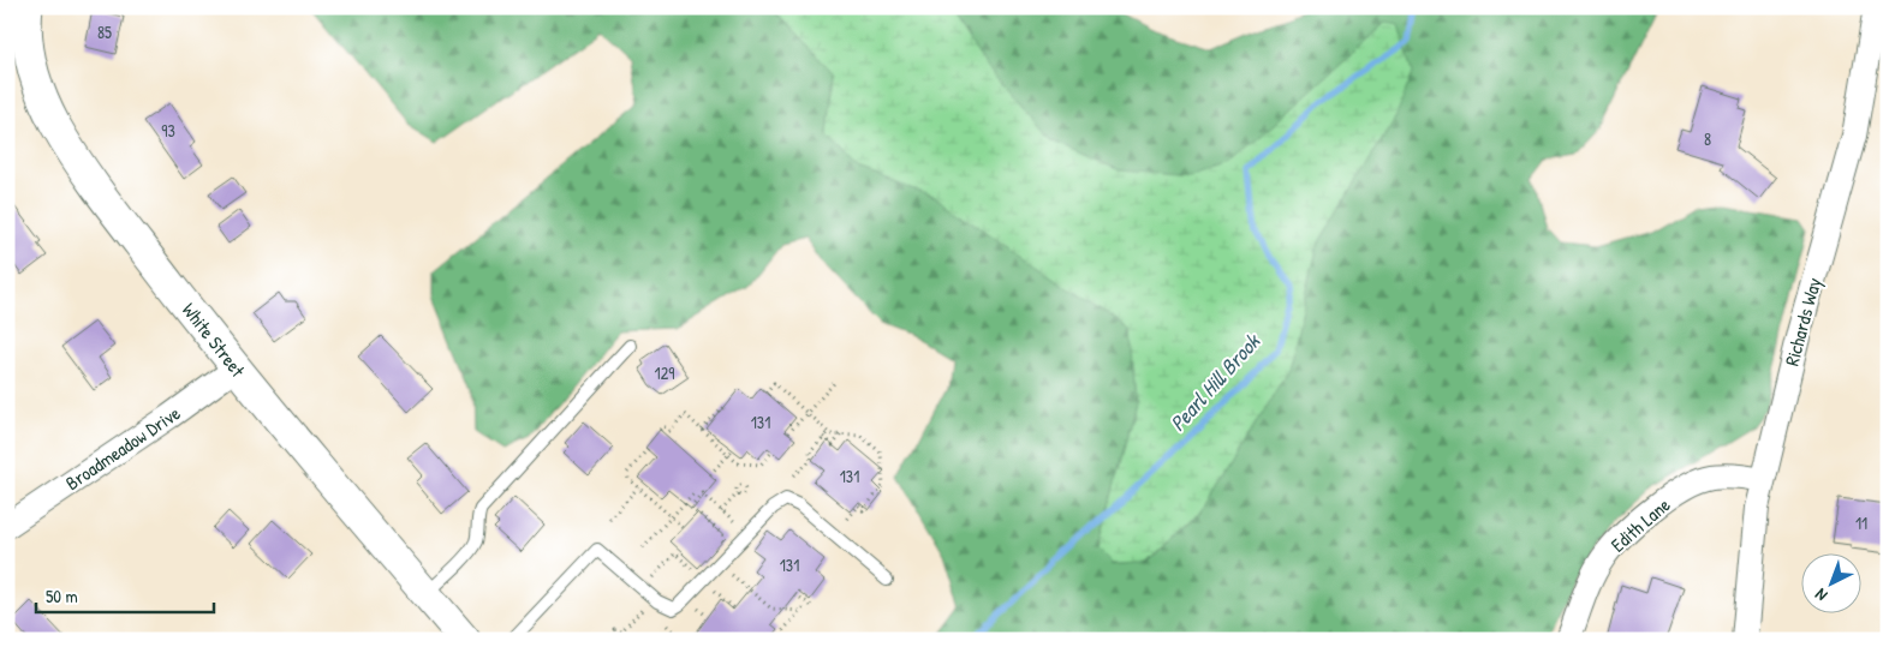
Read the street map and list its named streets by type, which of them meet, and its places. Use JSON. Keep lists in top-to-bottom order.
{
  "streets": {
    "street": [
      "Richards Way",
      "White Street",
      "Broadmeadow Drive",
      "Edith Lane"
    ]
  },
  "crossings": [
    ["Richards Way", "Edith Lane"],
    ["White Street", "Broadmeadow Drive"]
  ],
  "water": ["Pearl Hill Brook"],
  "house_numbers": [
    "85",
    "93",
    "8",
    "129",
    "131",
    "131",
    "11",
    "131"
  ],
  "scale_bar": "50 m",
  "north": "bottom left"
}
